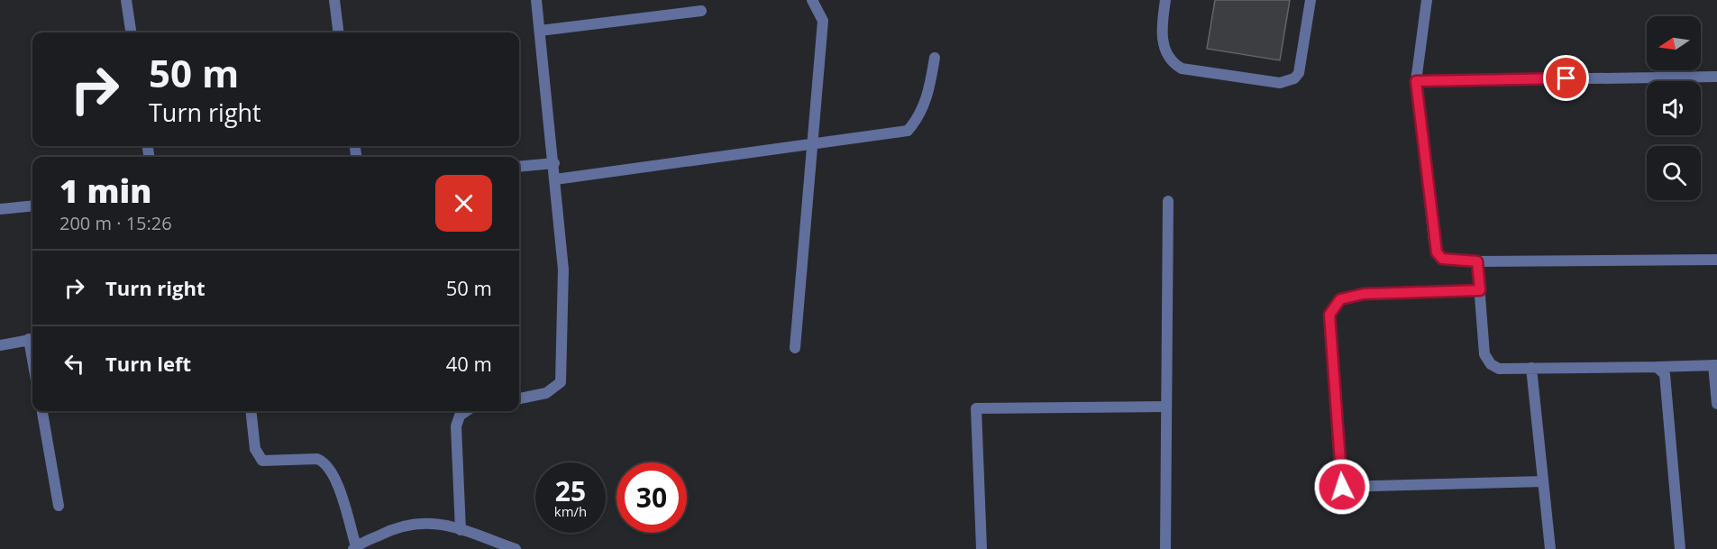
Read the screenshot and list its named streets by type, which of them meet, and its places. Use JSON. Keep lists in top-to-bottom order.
{
  "north": "left",
  "page": {
    "turn": ["50 m", "Turn right"],
    "heading": ["1 min", "200 m · 15:26"],
    "list": [
      {
        "name": "Turn right",
        "value": "50 m"
      },
      {
        "name": "Turn left",
        "value": "40 m"
      }
    ],
    "speed": "25 km/h",
    "limit": "30"
  }
}
